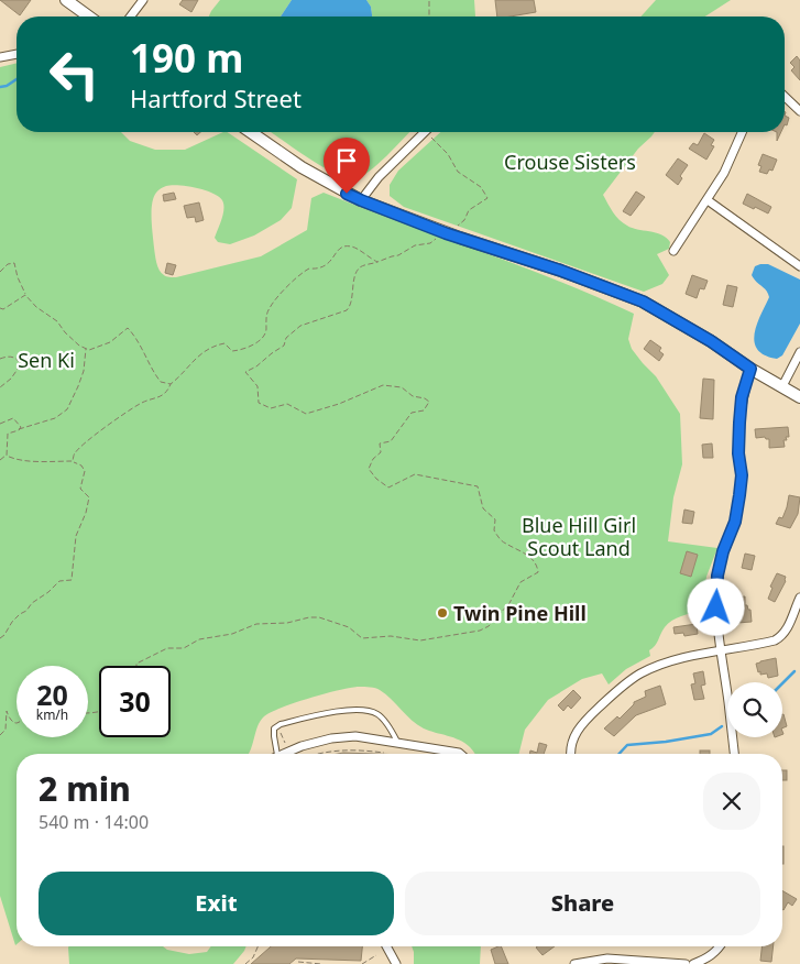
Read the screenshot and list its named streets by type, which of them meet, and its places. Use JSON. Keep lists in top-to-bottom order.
{
  "parks": ["Crouse Sisters", "Sen Ki", "Blue Hill Girl Scout Land"],
  "places": ["Twin Pine Hill"],
  "page": {
    "turn": ["190 m", "Hartford Street"],
    "speed": "20 km/h",
    "limit": "30",
    "heading": ["2 min", "540 m · 14:00"],
    "buttons": ["Exit", "Share"]
  }
}
